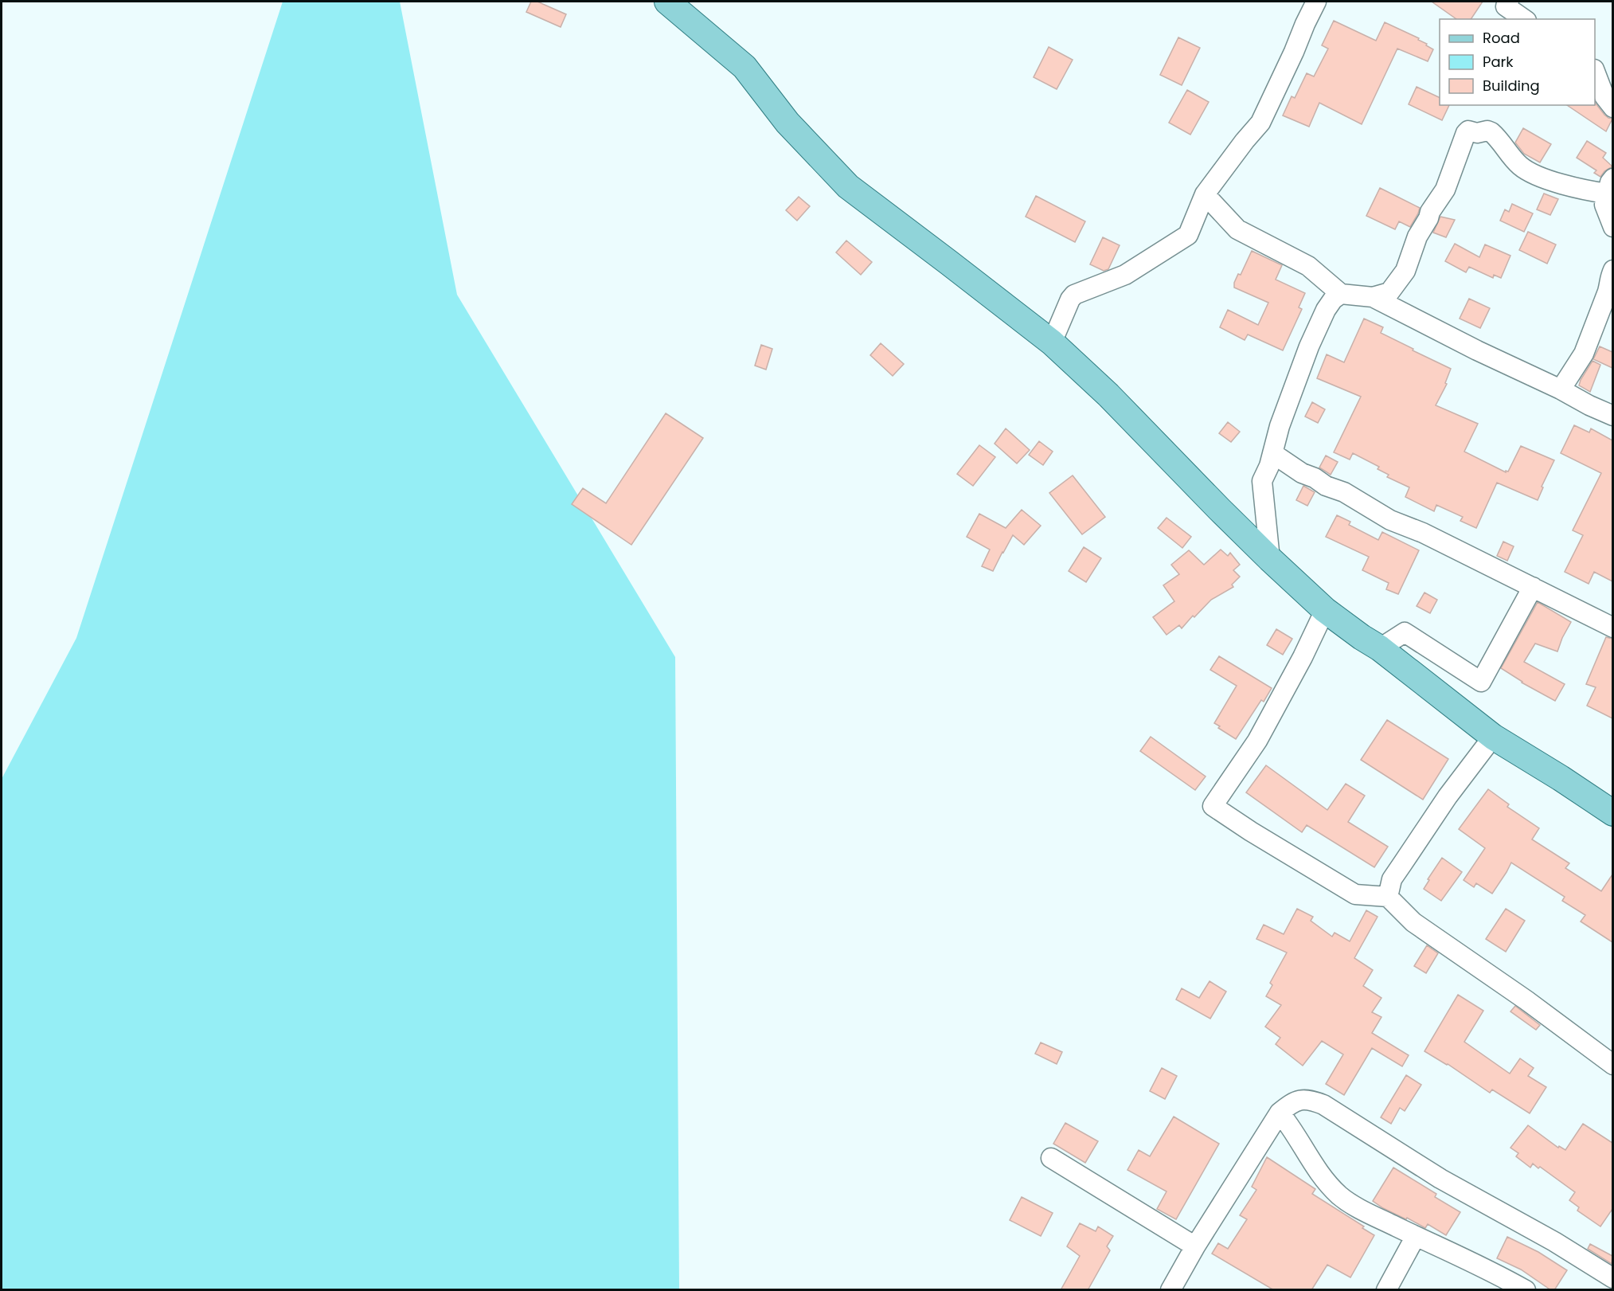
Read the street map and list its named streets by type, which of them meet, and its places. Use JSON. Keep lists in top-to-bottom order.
{
  "legend": ["Road", "Park", "Building"]
}
